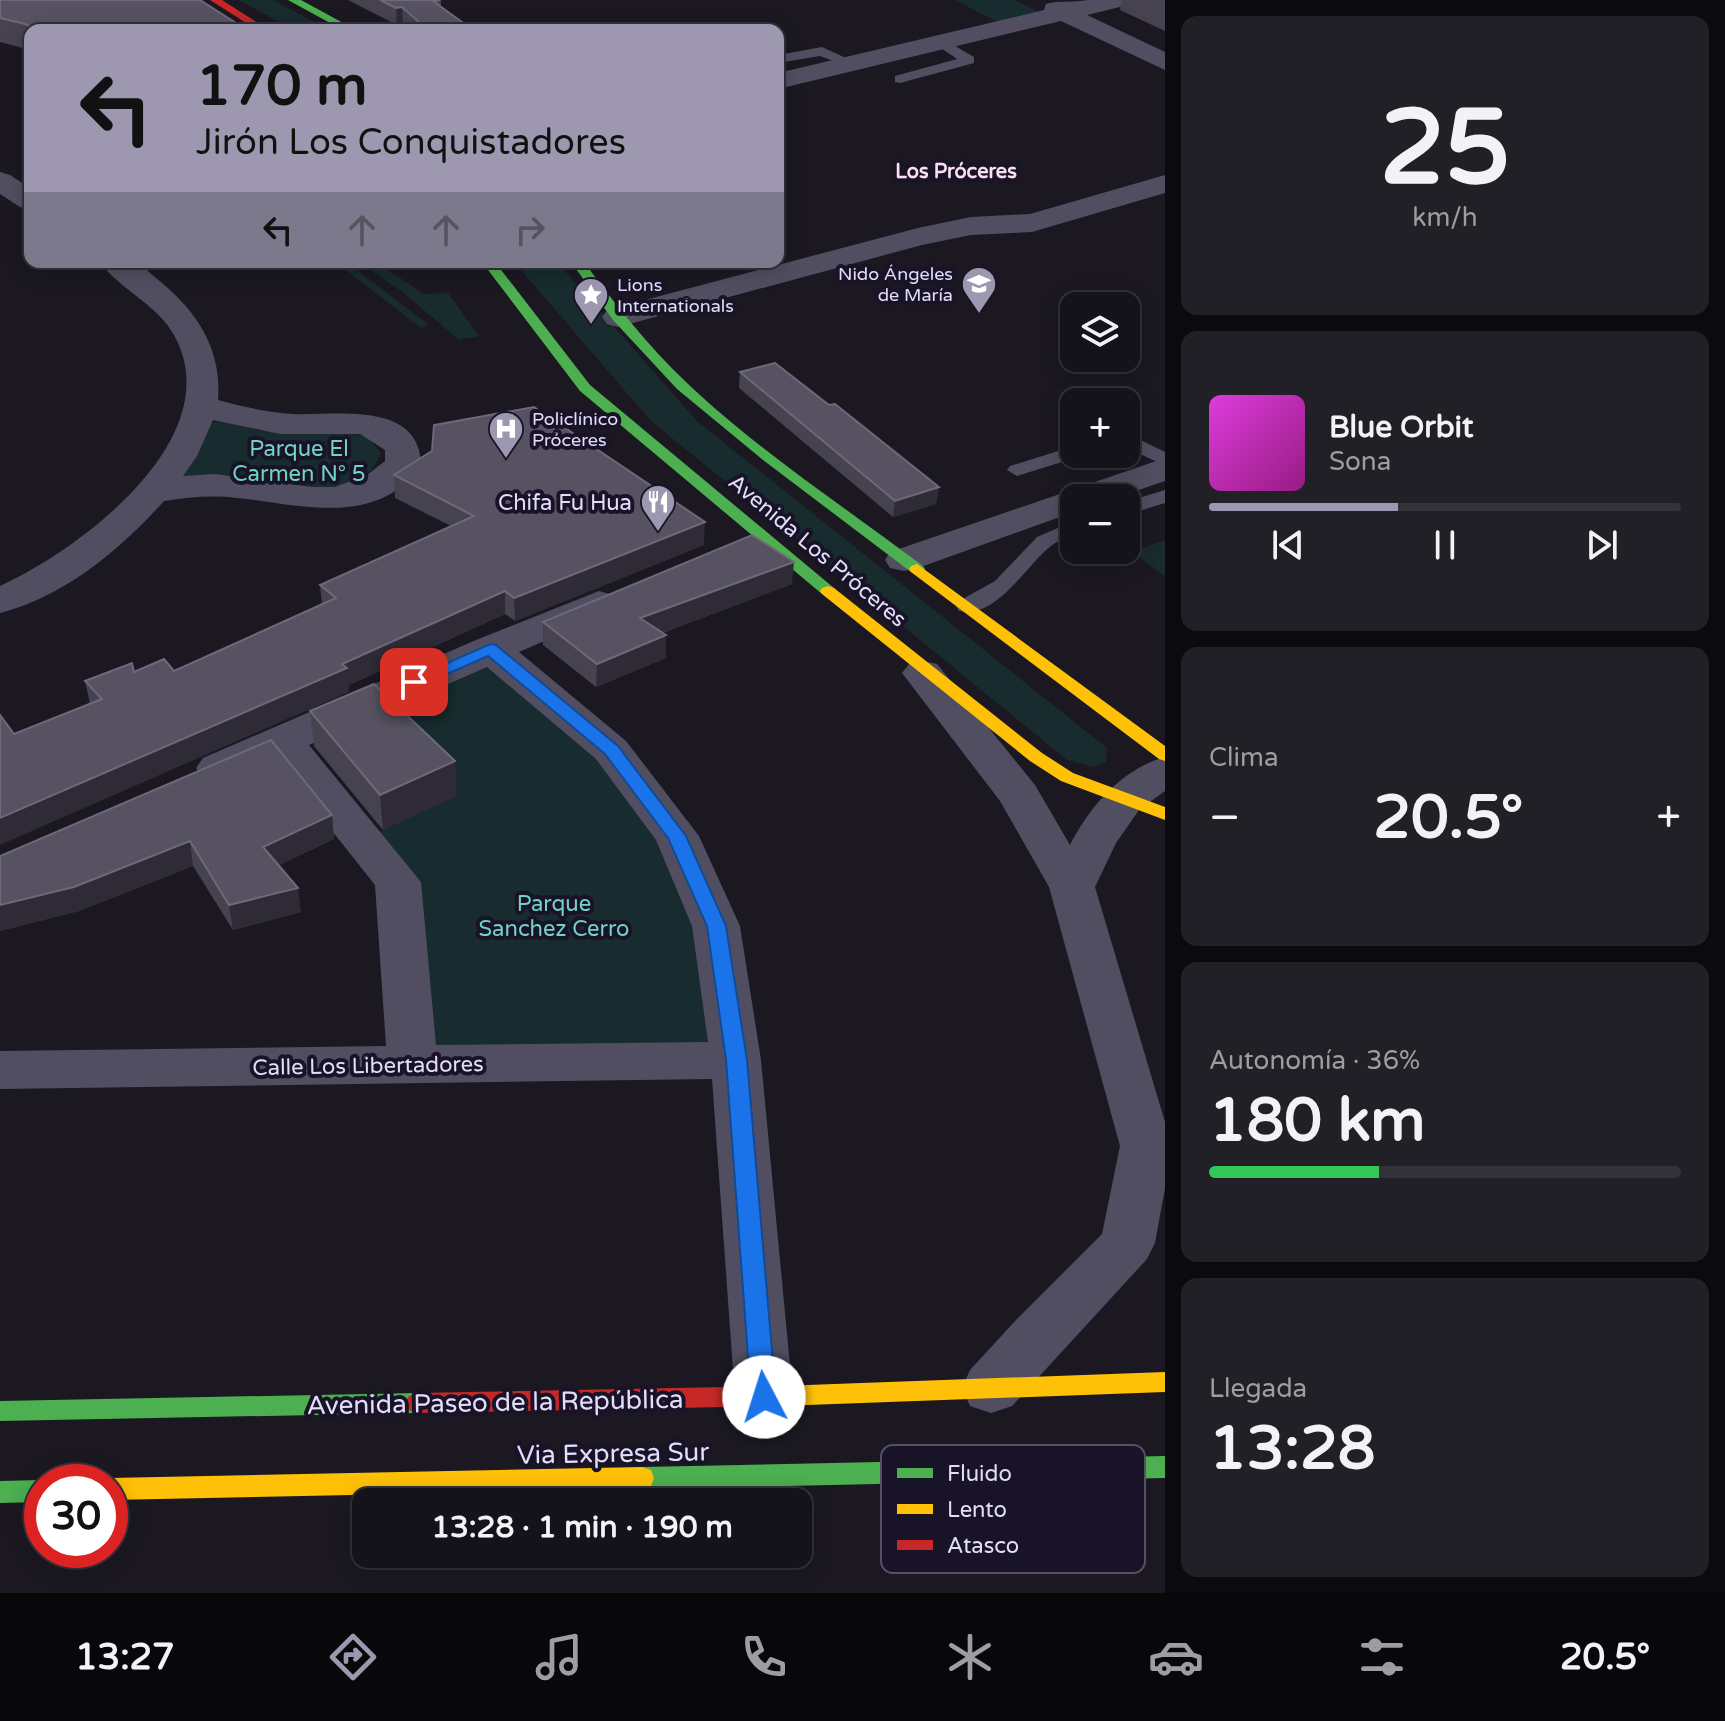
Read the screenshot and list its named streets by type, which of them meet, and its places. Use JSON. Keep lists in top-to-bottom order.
{
  "streets": {
    "main road": ["Avenida Los Próceres", "Avenida Paseo de la República", "Via Expresa Sur"],
    "street": ["Calle Los Libertadores"]
  },
  "districts": ["Los Próceres"],
  "parks": ["Parque El Carmen N° 5", "Parque Sanchez Cerro"],
  "places": {
    "school or university": ["Nido Ángeles de María"],
    "place": ["Lions Internationals"],
    "hospital": ["Policlínico Próceres"],
    "restaurant": ["Chifa Fu Hua"]
  },
  "legend": ["Fluido", "Lento", "Atasco"],
  "page": {
    "tile": [
      ["25", "km/h"],
      "Clima",
      ["Autonomía · 36%", "180 km"],
      ["Llegada", "13:28"]
    ],
    "turn": ["170 m", "Jirón Los Conquistadores"],
    "map_buttons": ["+", "−"],
    "song": ["Blue Orbit", "Sona"],
    "heat": ["−", "20.5°", "+"],
    "limit": "30",
    "trip": "13:28 · 1 min · 190 m",
    "tabs": ["13:27", "20.5°"]
  }
}
